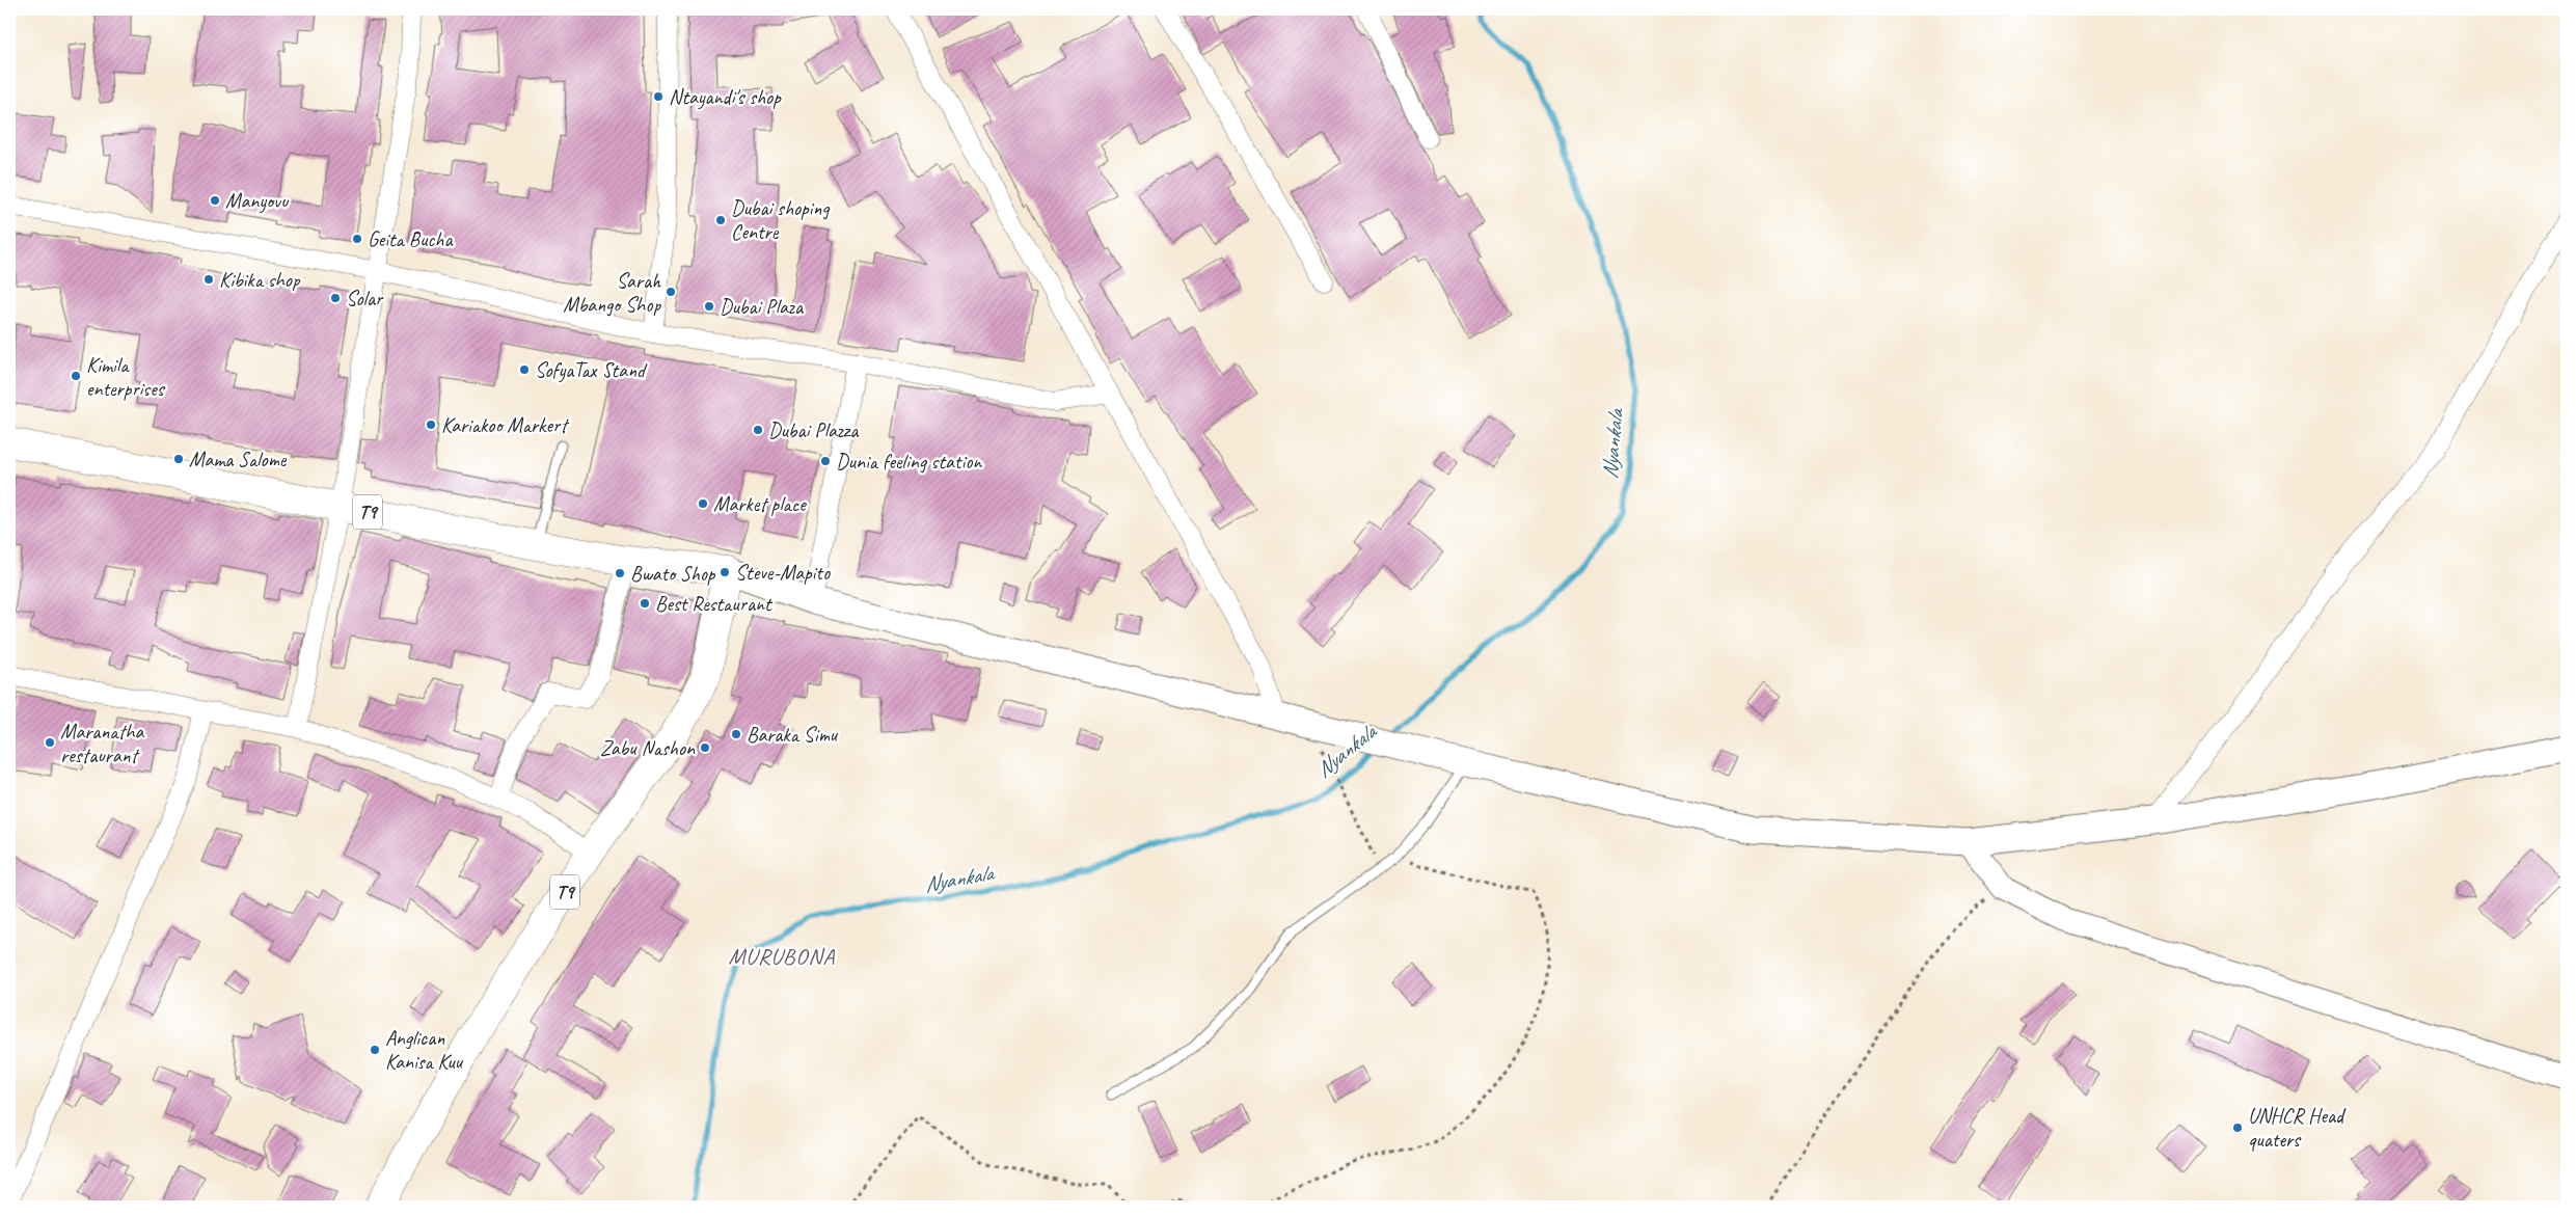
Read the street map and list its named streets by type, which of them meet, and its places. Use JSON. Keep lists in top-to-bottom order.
{
  "streets": {
    "highway": ["T9"]
  },
  "districts": ["MURUBONA"],
  "water": ["Nyankala"],
  "places": [
    "Ntayandi's shop",
    "Manyovu",
    "Dubai shoping Centre",
    "Geita Bucha",
    "Kibika shop",
    "Sarah Mbango Shop",
    "Solar",
    "Dubai Plaza",
    "SofyaTax Stand",
    "Kimila enterprises",
    "Kariakoo Markert",
    "Dubai Plazza",
    "Mama Salome",
    "Dunia feeling station",
    "Market place",
    "Steve-Mapito",
    "Bwato Shop",
    "Best Restaurant",
    "Baraka Simu",
    "Maranatha restaurant",
    "Zabu Nashon",
    "Anglican Kanisa Kuu",
    "UNHCR Head quaters"
  ]
}
